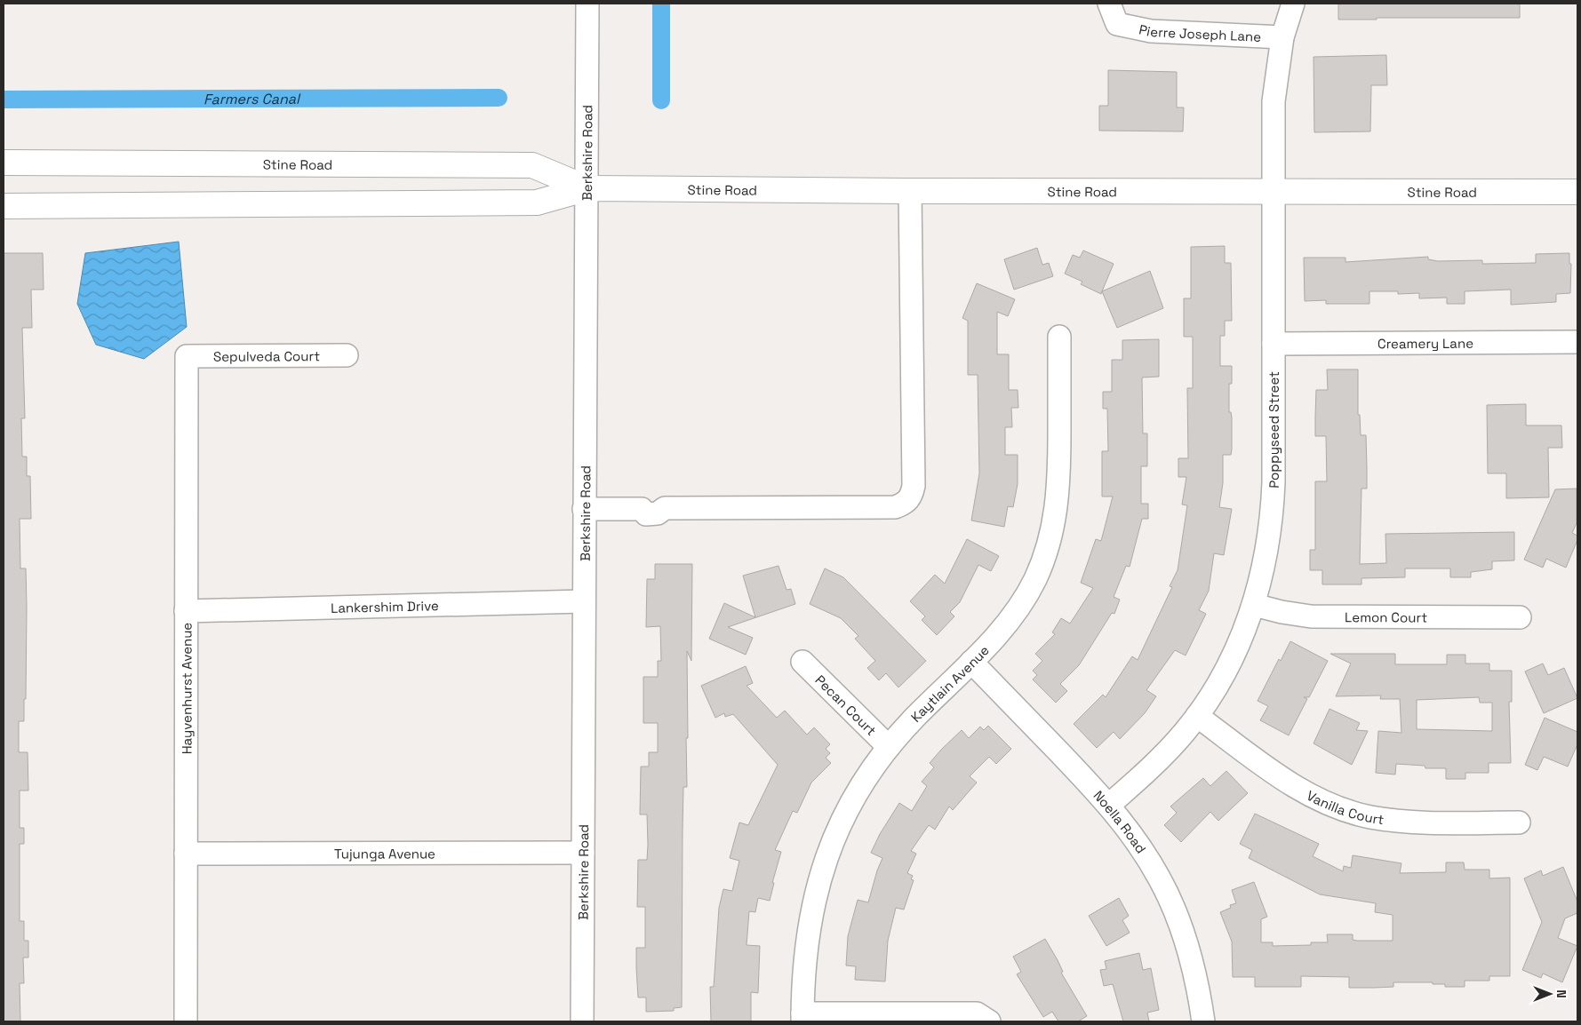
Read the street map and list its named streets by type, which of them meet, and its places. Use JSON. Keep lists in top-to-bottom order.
{
  "streets": {
    "main road": ["Stine Road"],
    "street": [
      "Pierre Joseph Lane",
      "Berkshire Road",
      "Creamery Lane",
      "Sepulveda Court",
      "Poppyseed Street",
      "Lankershim Drive",
      "Lemon Court",
      "Kaytlain Avenue",
      "Hayvenhurst Avenue",
      "Pecan Court",
      "Vanilla Court",
      "Noella Road",
      "Tujunga Avenue"
    ]
  },
  "crossings": [
    ["Pierre Joseph Lane", "Poppyseed Street"],
    ["Berkshire Road", "Stine Road"],
    ["Berkshire Road", "Lankershim Drive"],
    ["Berkshire Road", "Tujunga Avenue"],
    ["Stine Road", "Poppyseed Street"],
    ["Creamery Lane", "Poppyseed Street"],
    ["Sepulveda Court", "Hayvenhurst Avenue"],
    ["Poppyseed Street", "Lemon Court"],
    ["Poppyseed Street", "Vanilla Court"],
    ["Poppyseed Street", "Noella Road"],
    ["Lankershim Drive", "Hayvenhurst Avenue"],
    ["Kaytlain Avenue", "Pecan Court"],
    ["Kaytlain Avenue", "Noella Road"],
    ["Hayvenhurst Avenue", "Tujunga Avenue"]
  ],
  "water": ["Farmers Canal"],
  "north": "right"
}
